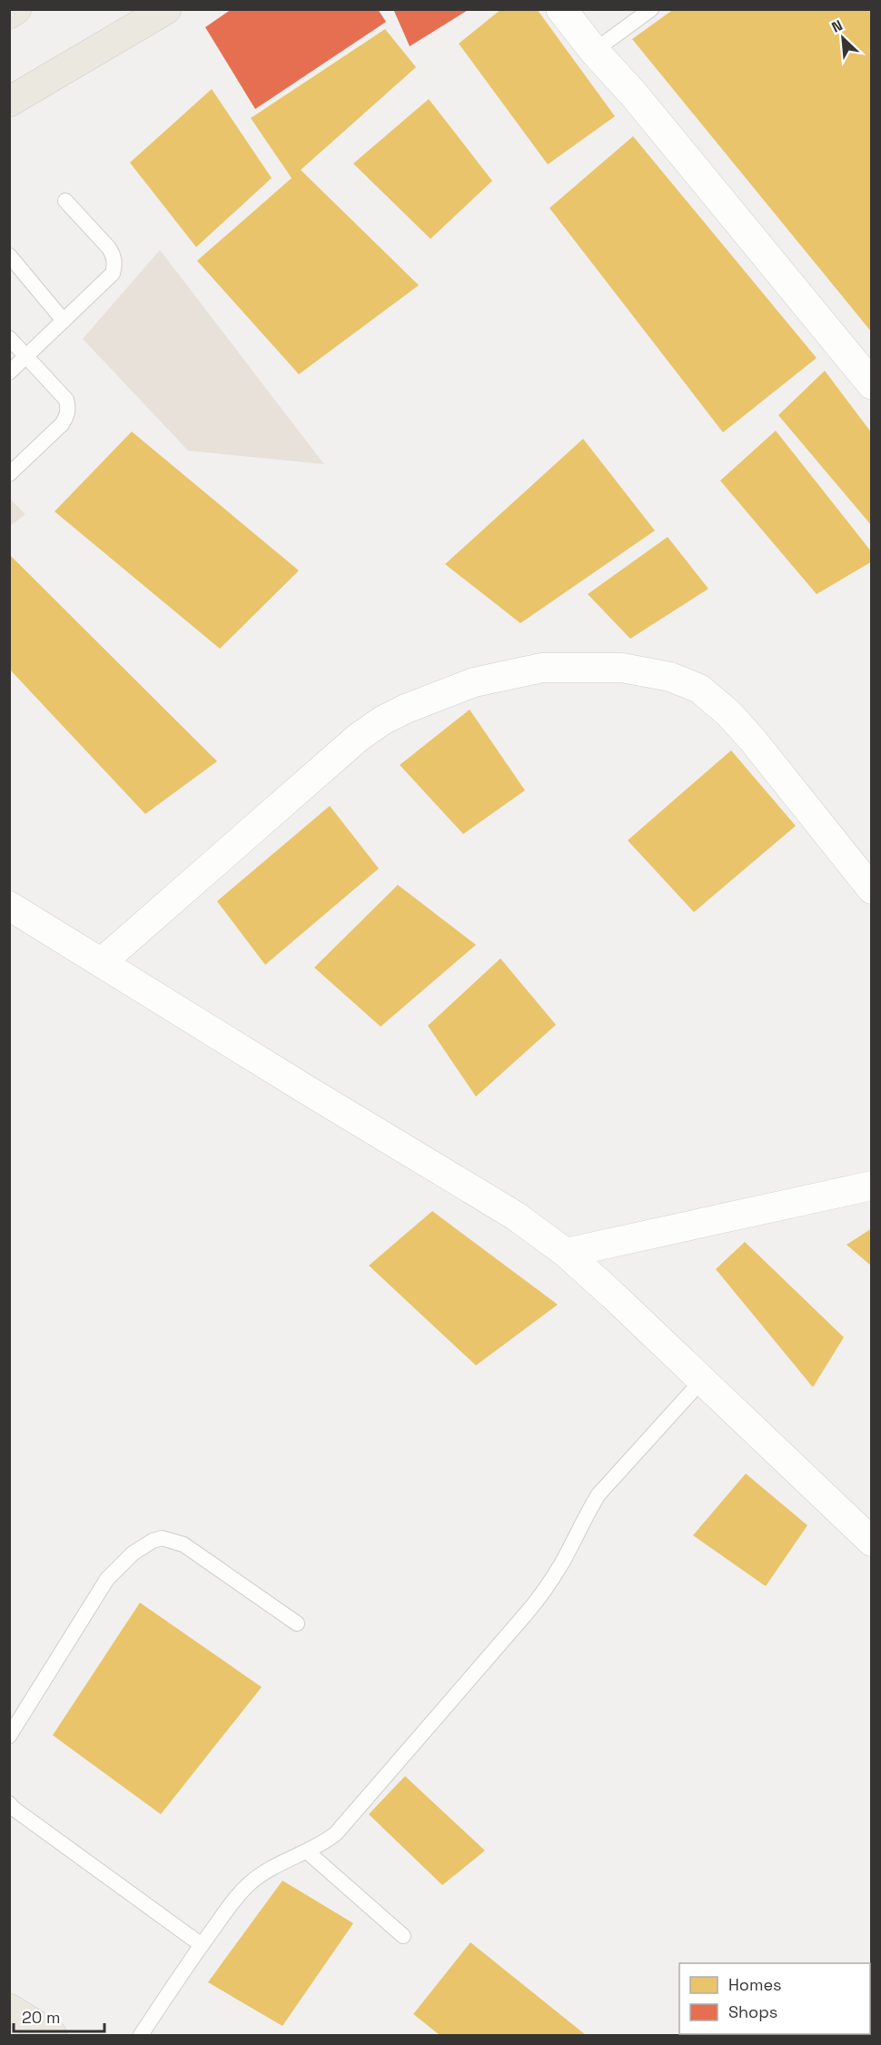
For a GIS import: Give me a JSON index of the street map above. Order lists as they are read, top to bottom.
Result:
{
  "legend": ["Homes", "Shops"],
  "scale_bar": "20 m",
  "north": "top left"
}
